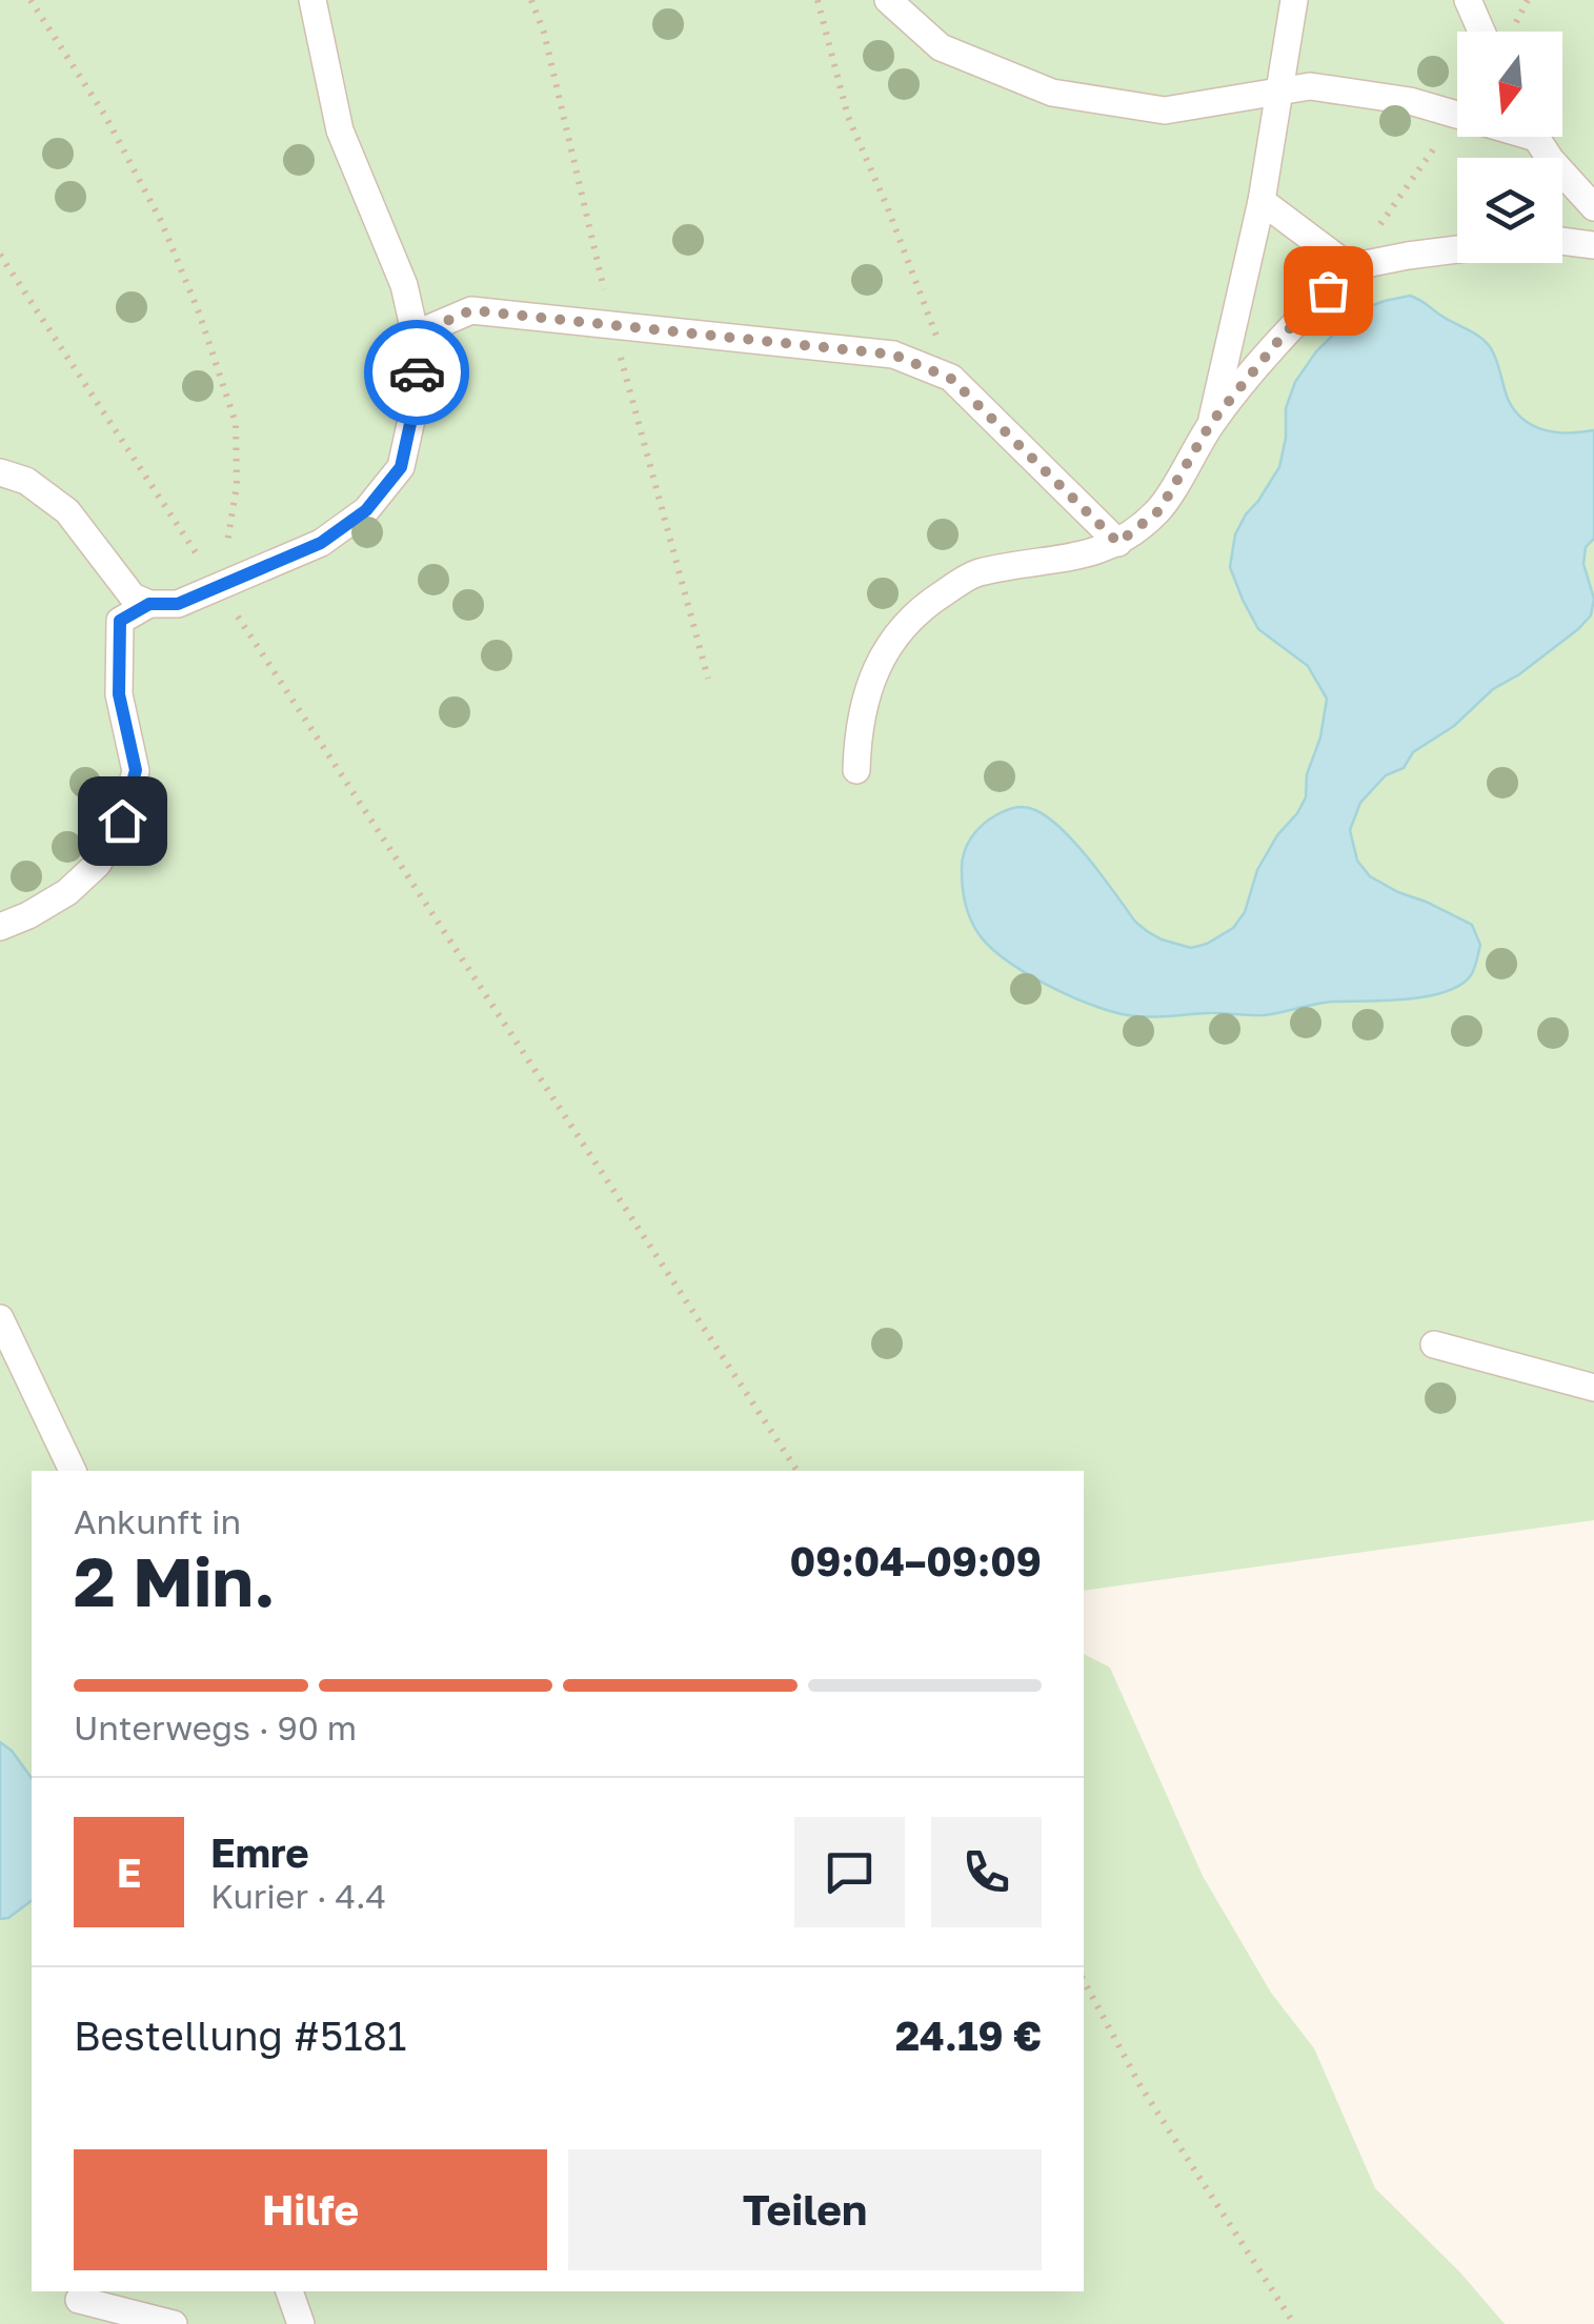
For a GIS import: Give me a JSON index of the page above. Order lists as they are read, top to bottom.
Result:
{
  "north": "bottom",
  "page": {
    "heading": ["2 Min.", "Ankunft in", "09:04–09:09"],
    "panel": [
      "Emre",
      "Kurier · 4.4",
      "Bestellung #5181",
      "24.19 €"
    ],
    "bar": "Unterwegs · 90 m",
    "round": "E",
    "buttons": ["Hilfe", "Teilen"]
  }
}
